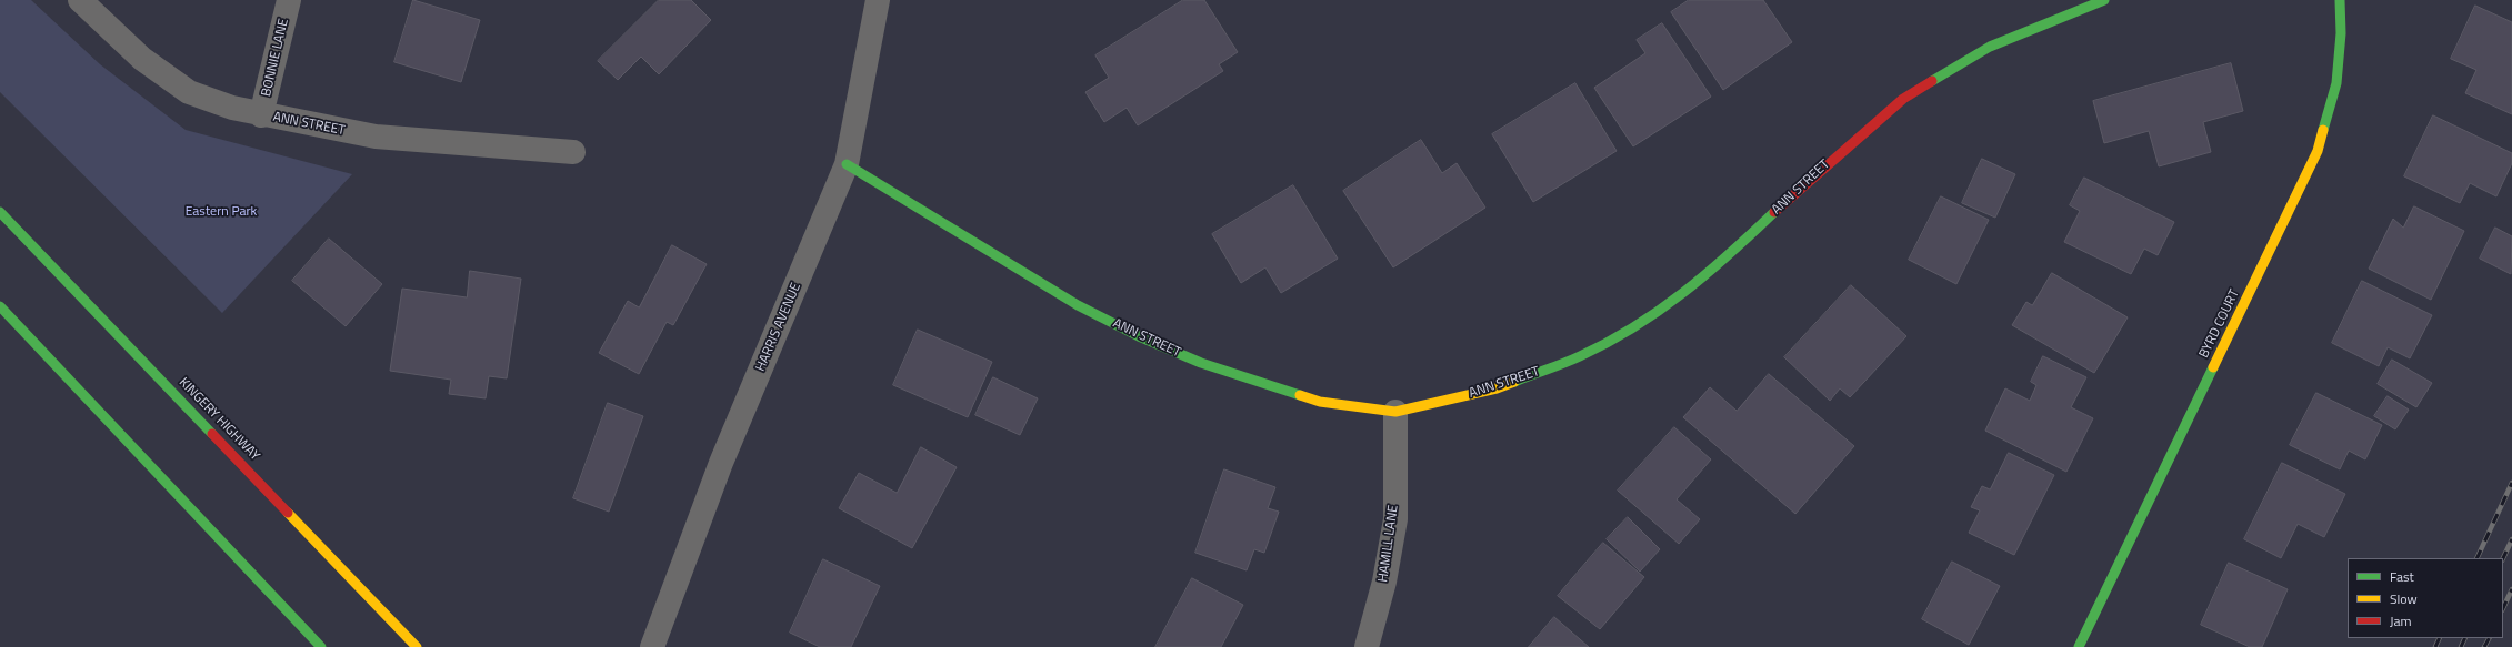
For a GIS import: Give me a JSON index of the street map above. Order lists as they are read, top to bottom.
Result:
{
  "streets": {
    "main road": ["ANN STREET", "BYRD COURT", "KINGERY HIGHWAY"],
    "street": ["BONNIE LANE", "HARRIS AVENUE", "HAMILL LANE"]
  },
  "crossings": [
    ["BONNIE LANE", "ANN STREET"],
    ["ANN STREET", "HARRIS AVENUE"],
    ["ANN STREET", "HAMILL LANE"]
  ],
  "parks": ["Eastern Park"],
  "legend": ["Fast", "Slow", "Jam"]
}
